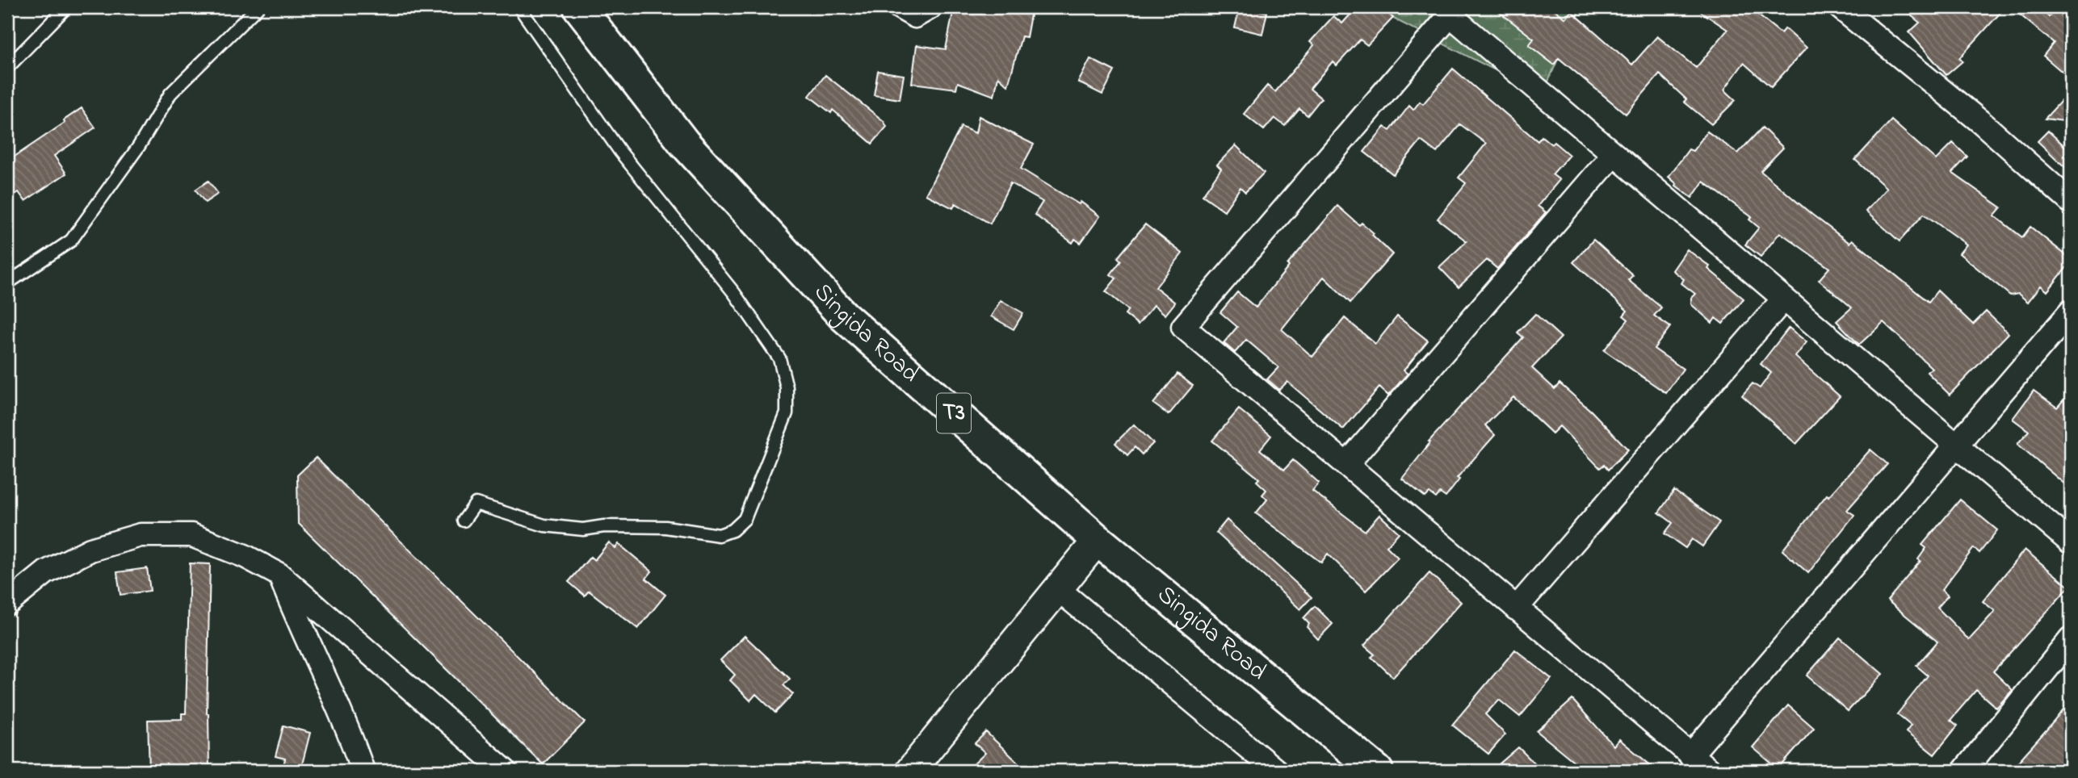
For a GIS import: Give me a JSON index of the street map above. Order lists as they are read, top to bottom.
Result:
{
  "streets": {
    "highway": ["Singida Road", "T3"]
  }
}
